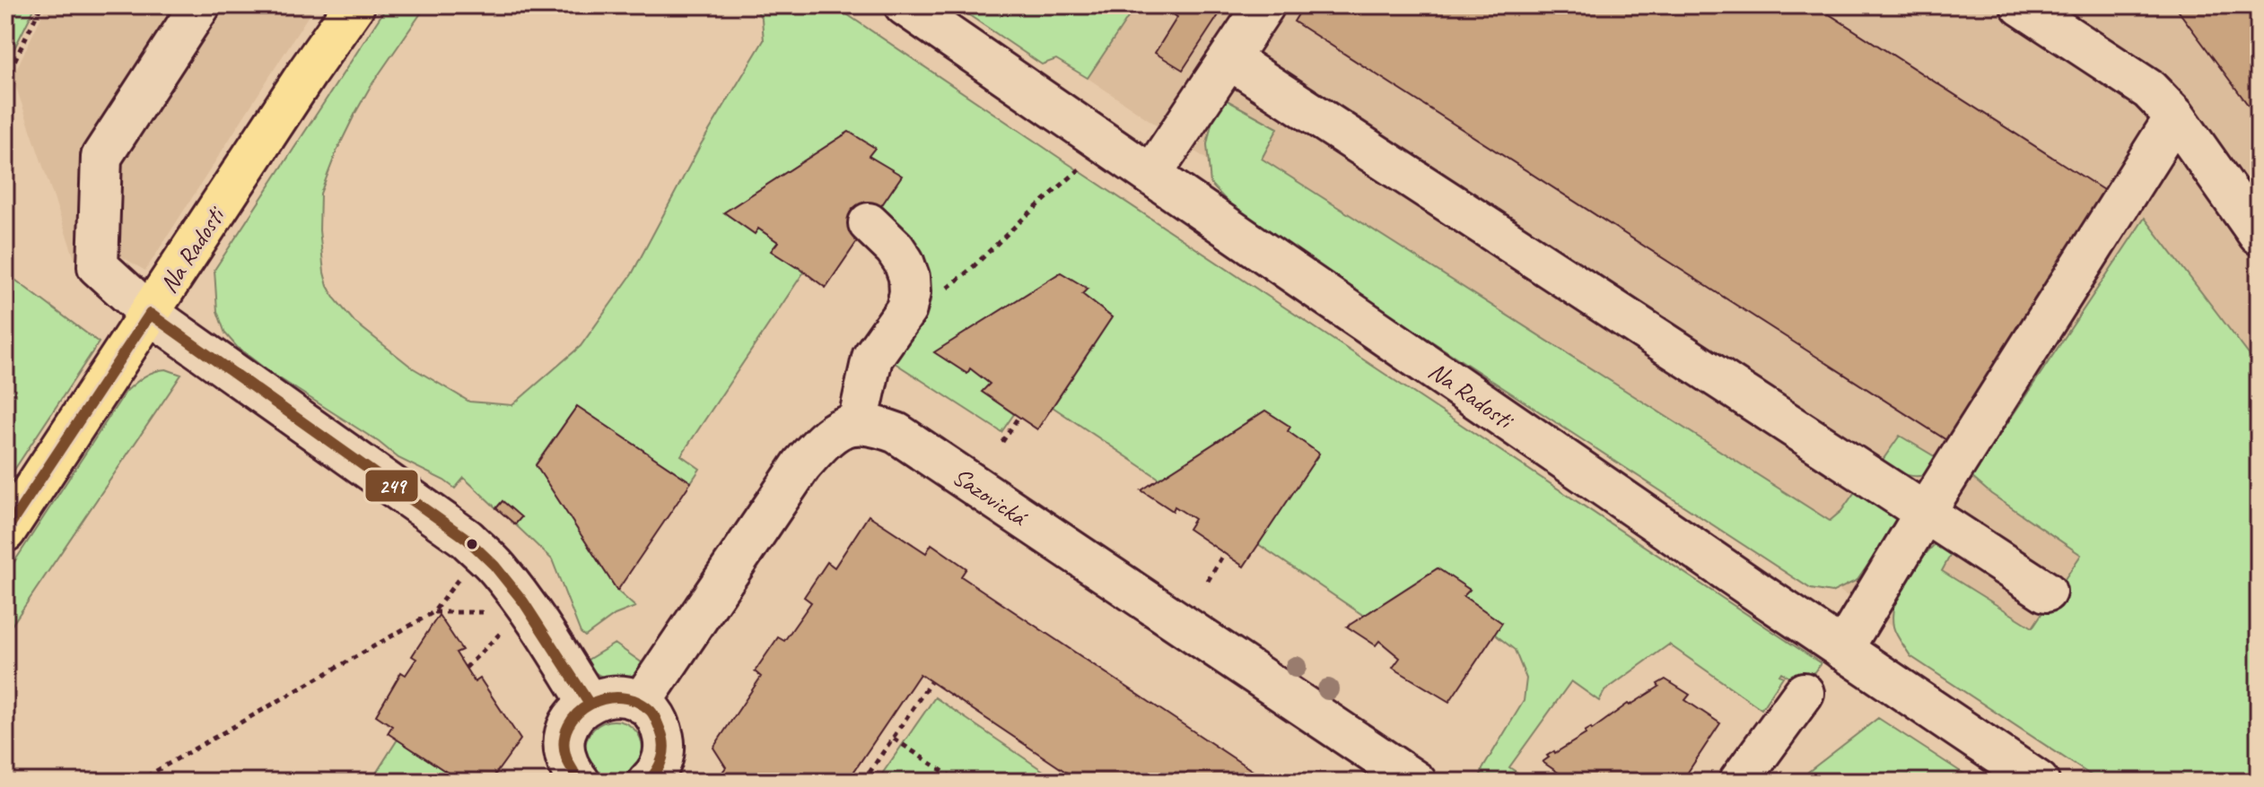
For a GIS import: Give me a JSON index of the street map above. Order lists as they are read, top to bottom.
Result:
{
  "streets": {
    "main road": ["Na Radosti"],
    "street": ["Sazovická"]
  },
  "lines": ["transit line 249"]
}
